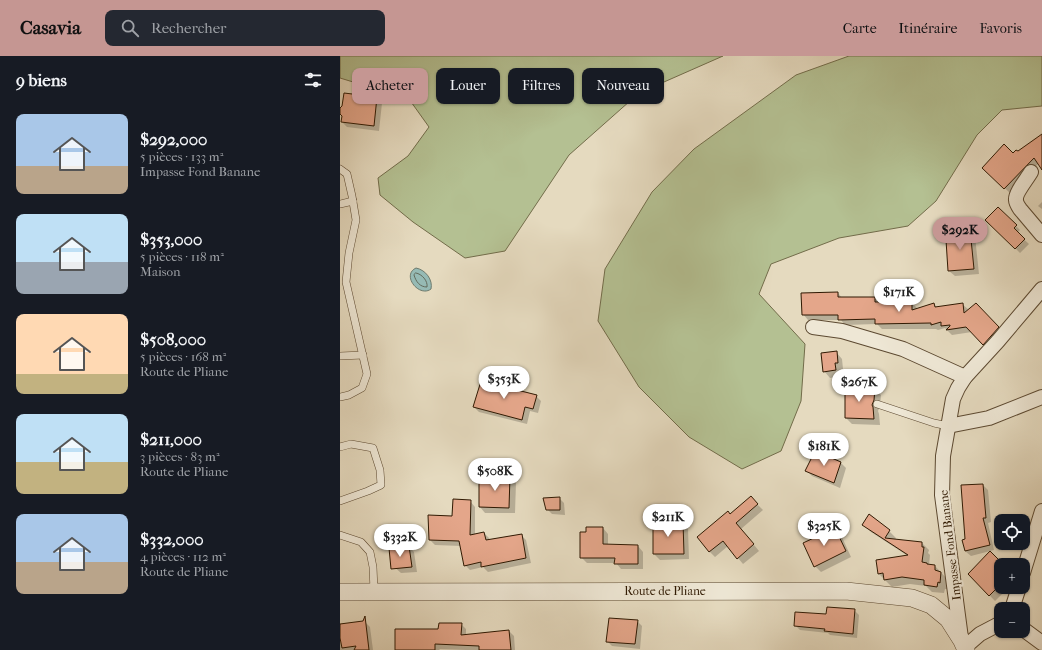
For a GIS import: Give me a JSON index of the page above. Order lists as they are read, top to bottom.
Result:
{
  "streets": {
    "street": ["Impasse Fond Banane", "Route de Pliane"]
  },
  "crossings": [
    ["Impasse Fond Banane", "Route de Pliane"]
  ],
  "page": {
    "header": "Casavia",
    "search": "Rechercher",
    "nav": ["Carte", "Itinéraire", "Favoris"],
    "heading": "9 biens",
    "chip": [
      "Acheter",
      "Louer",
      "Filtres",
      "Nouveau"
    ],
    "list": [
      {
        "name": "$292,000",
        "note": "5 pièces · 133 m² · Impasse Fond Banane"
      },
      {
        "name": "$353,000",
        "note": "5 pièces · 118 m² · Maison"
      },
      {
        "name": "$508,000",
        "note": "5 pièces · 168 m² · Route de Pliane"
      },
      {
        "name": "$211,000",
        "note": "3 pièces · 83 m² · Route de Pliane"
      },
      {
        "name": "$332,000",
        "note": "4 pièces · 112 m² · Route de Pliane"
      }
    ],
    "price": [
      "$292K",
      "$171K",
      "$353K",
      "$267K",
      "$181K",
      "$508K",
      "$211K",
      "$325K",
      "$332K"
    ],
    "map_buttons": ["+", "−"]
  }
}
